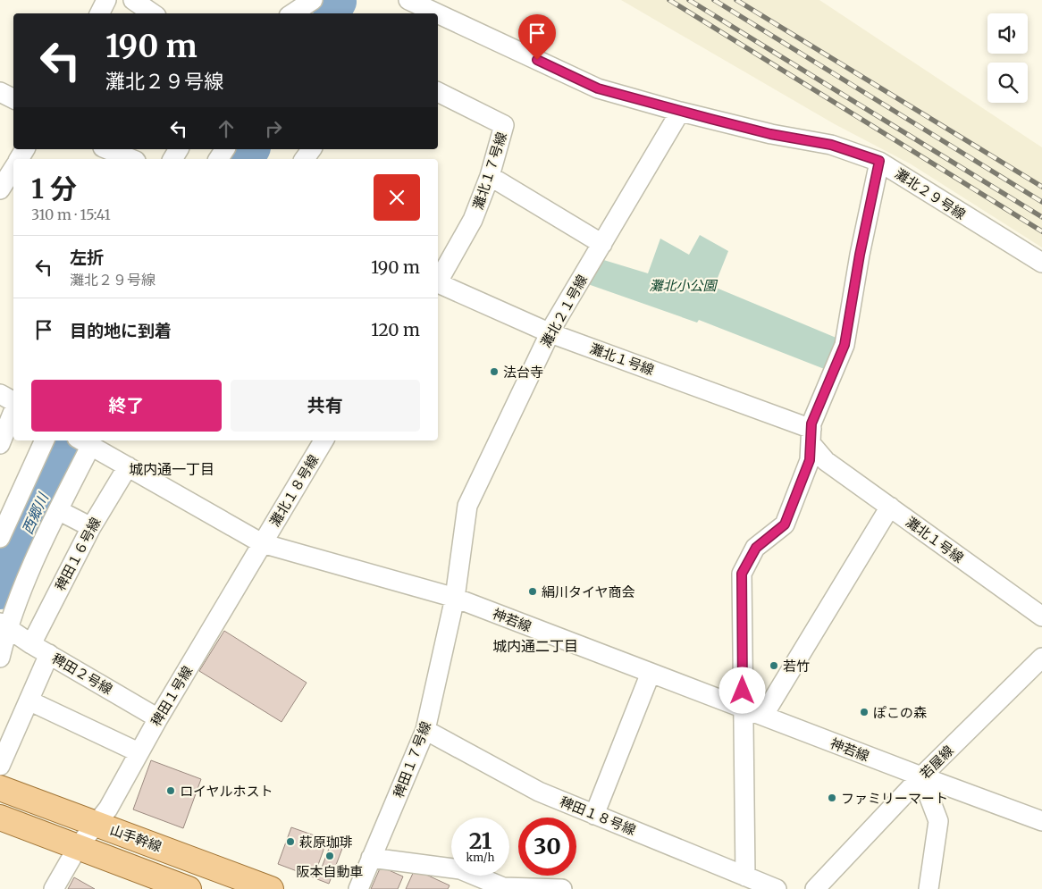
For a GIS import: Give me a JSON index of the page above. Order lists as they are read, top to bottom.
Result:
{
  "streets": {
    "main road": ["山手幹線"],
    "street": [
      "灘北１７号線",
      "灘北２９号線",
      "灘北２１号線",
      "灘北１号線",
      "灘北１８号線",
      "稗田１６号線",
      "神若線",
      "稗田２号線",
      "稗田１号線",
      "稗田１７号線",
      "若屋線",
      "稗田１８号線"
    ]
  },
  "crossings": [
    ["灘北２９号線", "灘北２１号線"],
    ["灘北２１号線", "灘北１号線"],
    ["灘北２１号線", "神若線"],
    ["灘北２１号線", "稗田１７号線"],
    ["灘北１８号線", "神若線"],
    ["灘北１８号線", "稗田１号線"],
    ["稗田１６号線", "神若線"],
    ["稗田１６号線", "稗田２号線"],
    ["神若線", "稗田１号線"],
    ["神若線", "稗田１７号線"],
    ["神若線", "若屋線"],
    ["稗田２号線", "稗田１号線"],
    ["稗田１号線", "山手幹線"],
    ["稗田１７号線", "稗田１８号線"]
  ],
  "districts": ["城内通一丁目", "城内通二丁目"],
  "water": ["西郷川"],
  "parks": ["灘北小公園"],
  "places": [
    "法台寺",
    "絹川タイヤ商会",
    "若竹",
    "ぽこの森",
    "ロイヤルホスト",
    "ファミリーマート",
    "萩原珈琲",
    "阪本自動車"
  ],
  "page": {
    "turn": ["190 m", "灘北２９号線"],
    "heading": ["1 分", "310 m · 15:41"],
    "list": [
      {
        "name": "左折",
        "note": "灘北２９号線",
        "value": "190 m"
      },
      {
        "name": "目的地に到着",
        "value": "120 m"
      }
    ],
    "buttons": ["終了", "共有"],
    "speed": "21 km/h",
    "limit": "30"
  }
}
